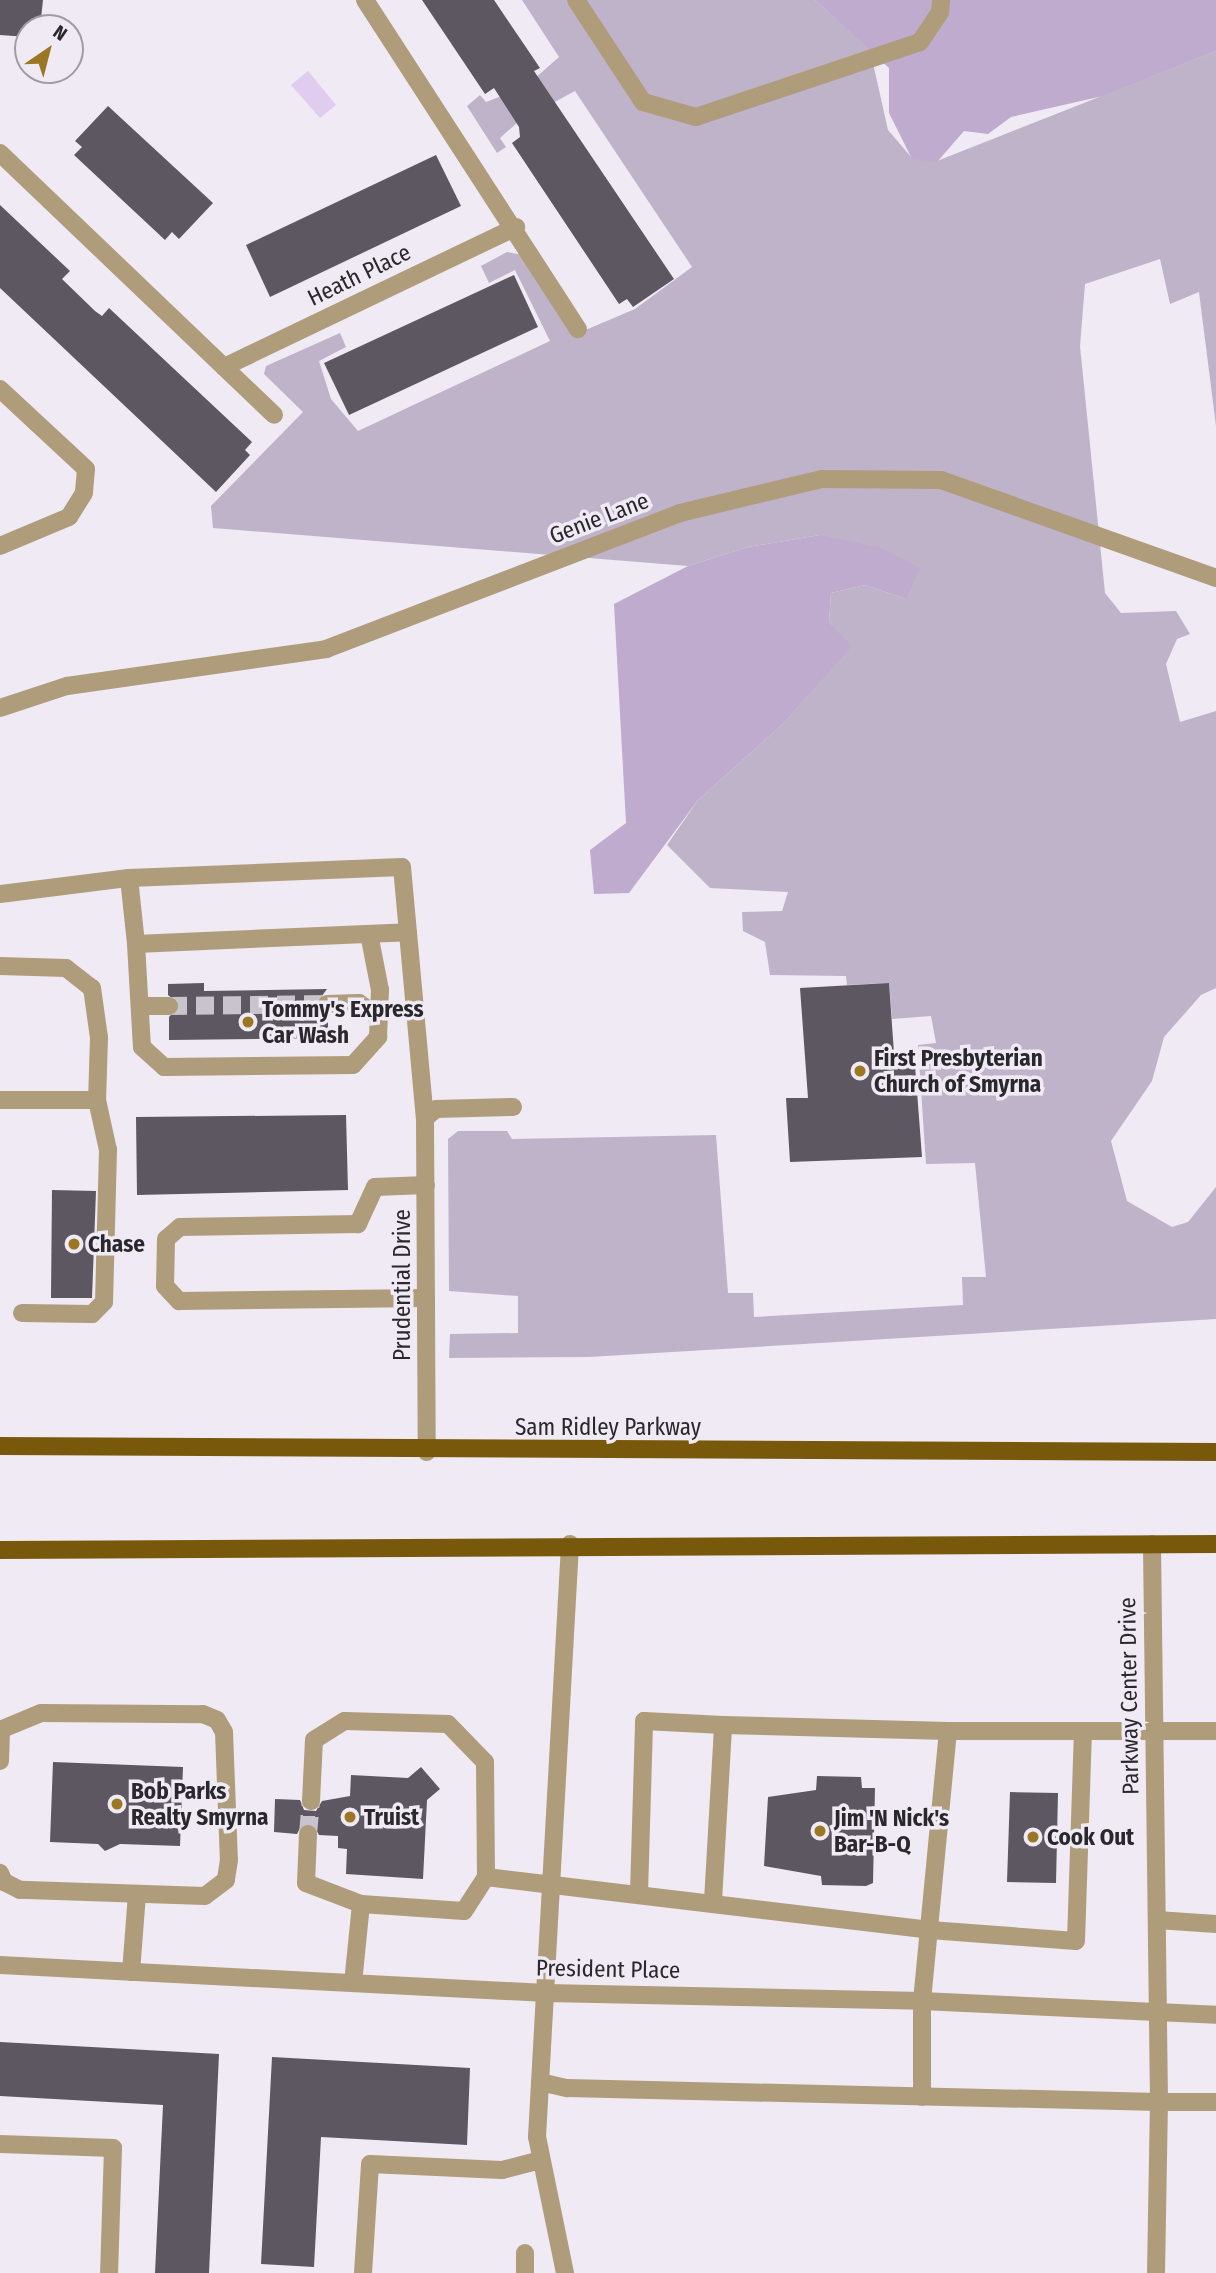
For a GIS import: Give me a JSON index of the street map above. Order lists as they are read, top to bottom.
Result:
{
  "streets": {
    "main road": ["Sam Ridley Parkway"],
    "street": [
      "Heath Place",
      "Genie Lane",
      "Prudential Drive",
      "Parkway Center Drive",
      "President Place"
    ]
  },
  "crossings": [
    ["Prudential Drive", "Sam Ridley Parkway"],
    ["Parkway Center Drive", "President Place"]
  ],
  "places": [
    "Tommy's Express Car Wash",
    "First Presbyterian Church of Smyrna",
    "Chase",
    "Bob Parks Realty Smyrna",
    "Truist",
    "Jim 'N Nick's Bar-B-Q",
    "Cook Out"
  ],
  "north": "top right"
}
